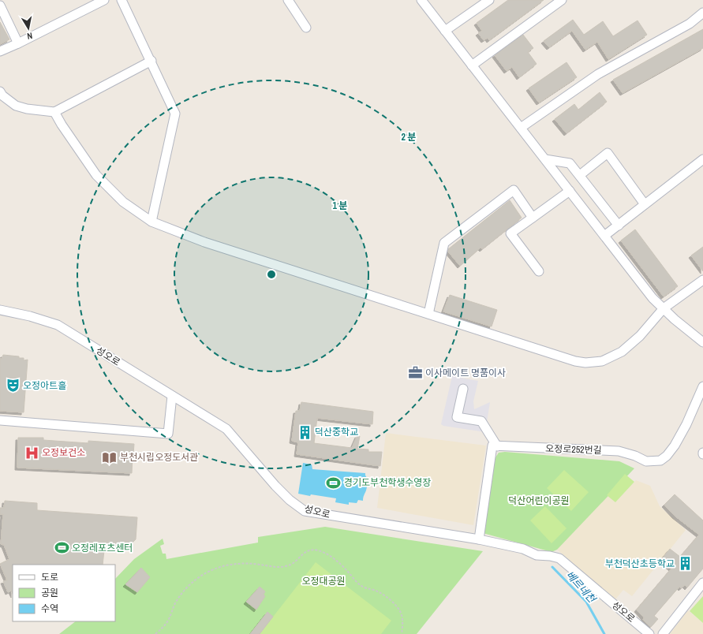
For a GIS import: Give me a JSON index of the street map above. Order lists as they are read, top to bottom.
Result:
{
  "streets": {
    "street": ["성오로", "오정로252번길"]
  },
  "water": ["베르네천"],
  "parks": ["덕산어린이공원", "오정대공원"],
  "places": {
    "office": ["이사메이트 명품이사"],
    "theatre": ["오정아트홀"],
    "building": ["덕산중학교", "부천덕산초등학교"],
    "hospital": ["오정보건소"],
    "library": ["부천시립오정도서관"],
    "sports": ["경기도부천학생수영장", "오정레포츠센터"]
  },
  "legend": ["도로", "공원", "수역"],
  "north": "bottom",
  "rings": ["2 분", "1 분"]
}
